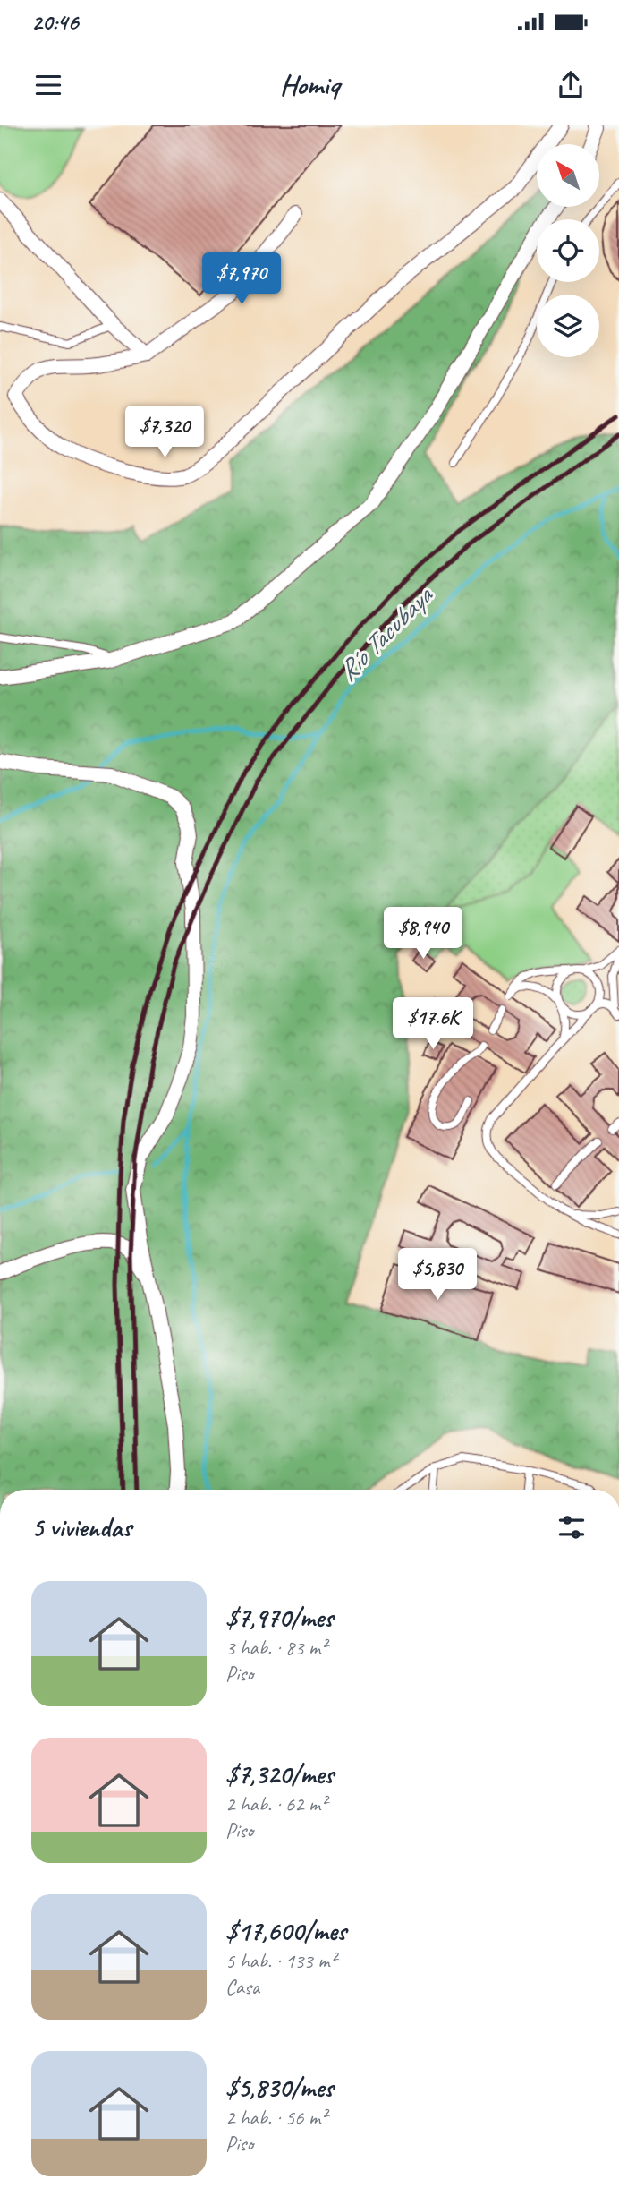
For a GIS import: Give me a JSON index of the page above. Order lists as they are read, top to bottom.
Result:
{
  "water": ["Río Tacubaya"],
  "north": "top left",
  "page": {
    "status": "20:46",
    "header": "Homiq",
    "price": [
      "$7,970",
      "$7,320",
      "$8,940",
      "$17.6K",
      "$5,830"
    ],
    "heading": "5 viviendas",
    "list": [
      {
        "name": "$7,970/mes",
        "note": "3 hab. · 83 m² · Piso"
      },
      {
        "name": "$7,320/mes",
        "note": "2 hab. · 62 m² · Piso"
      },
      {
        "name": "$17,600/mes",
        "note": "5 hab. · 133 m² · Casa"
      },
      {
        "name": "$5,830/mes",
        "note": "2 hab. · 56 m² · Piso"
      }
    ]
  }
}
